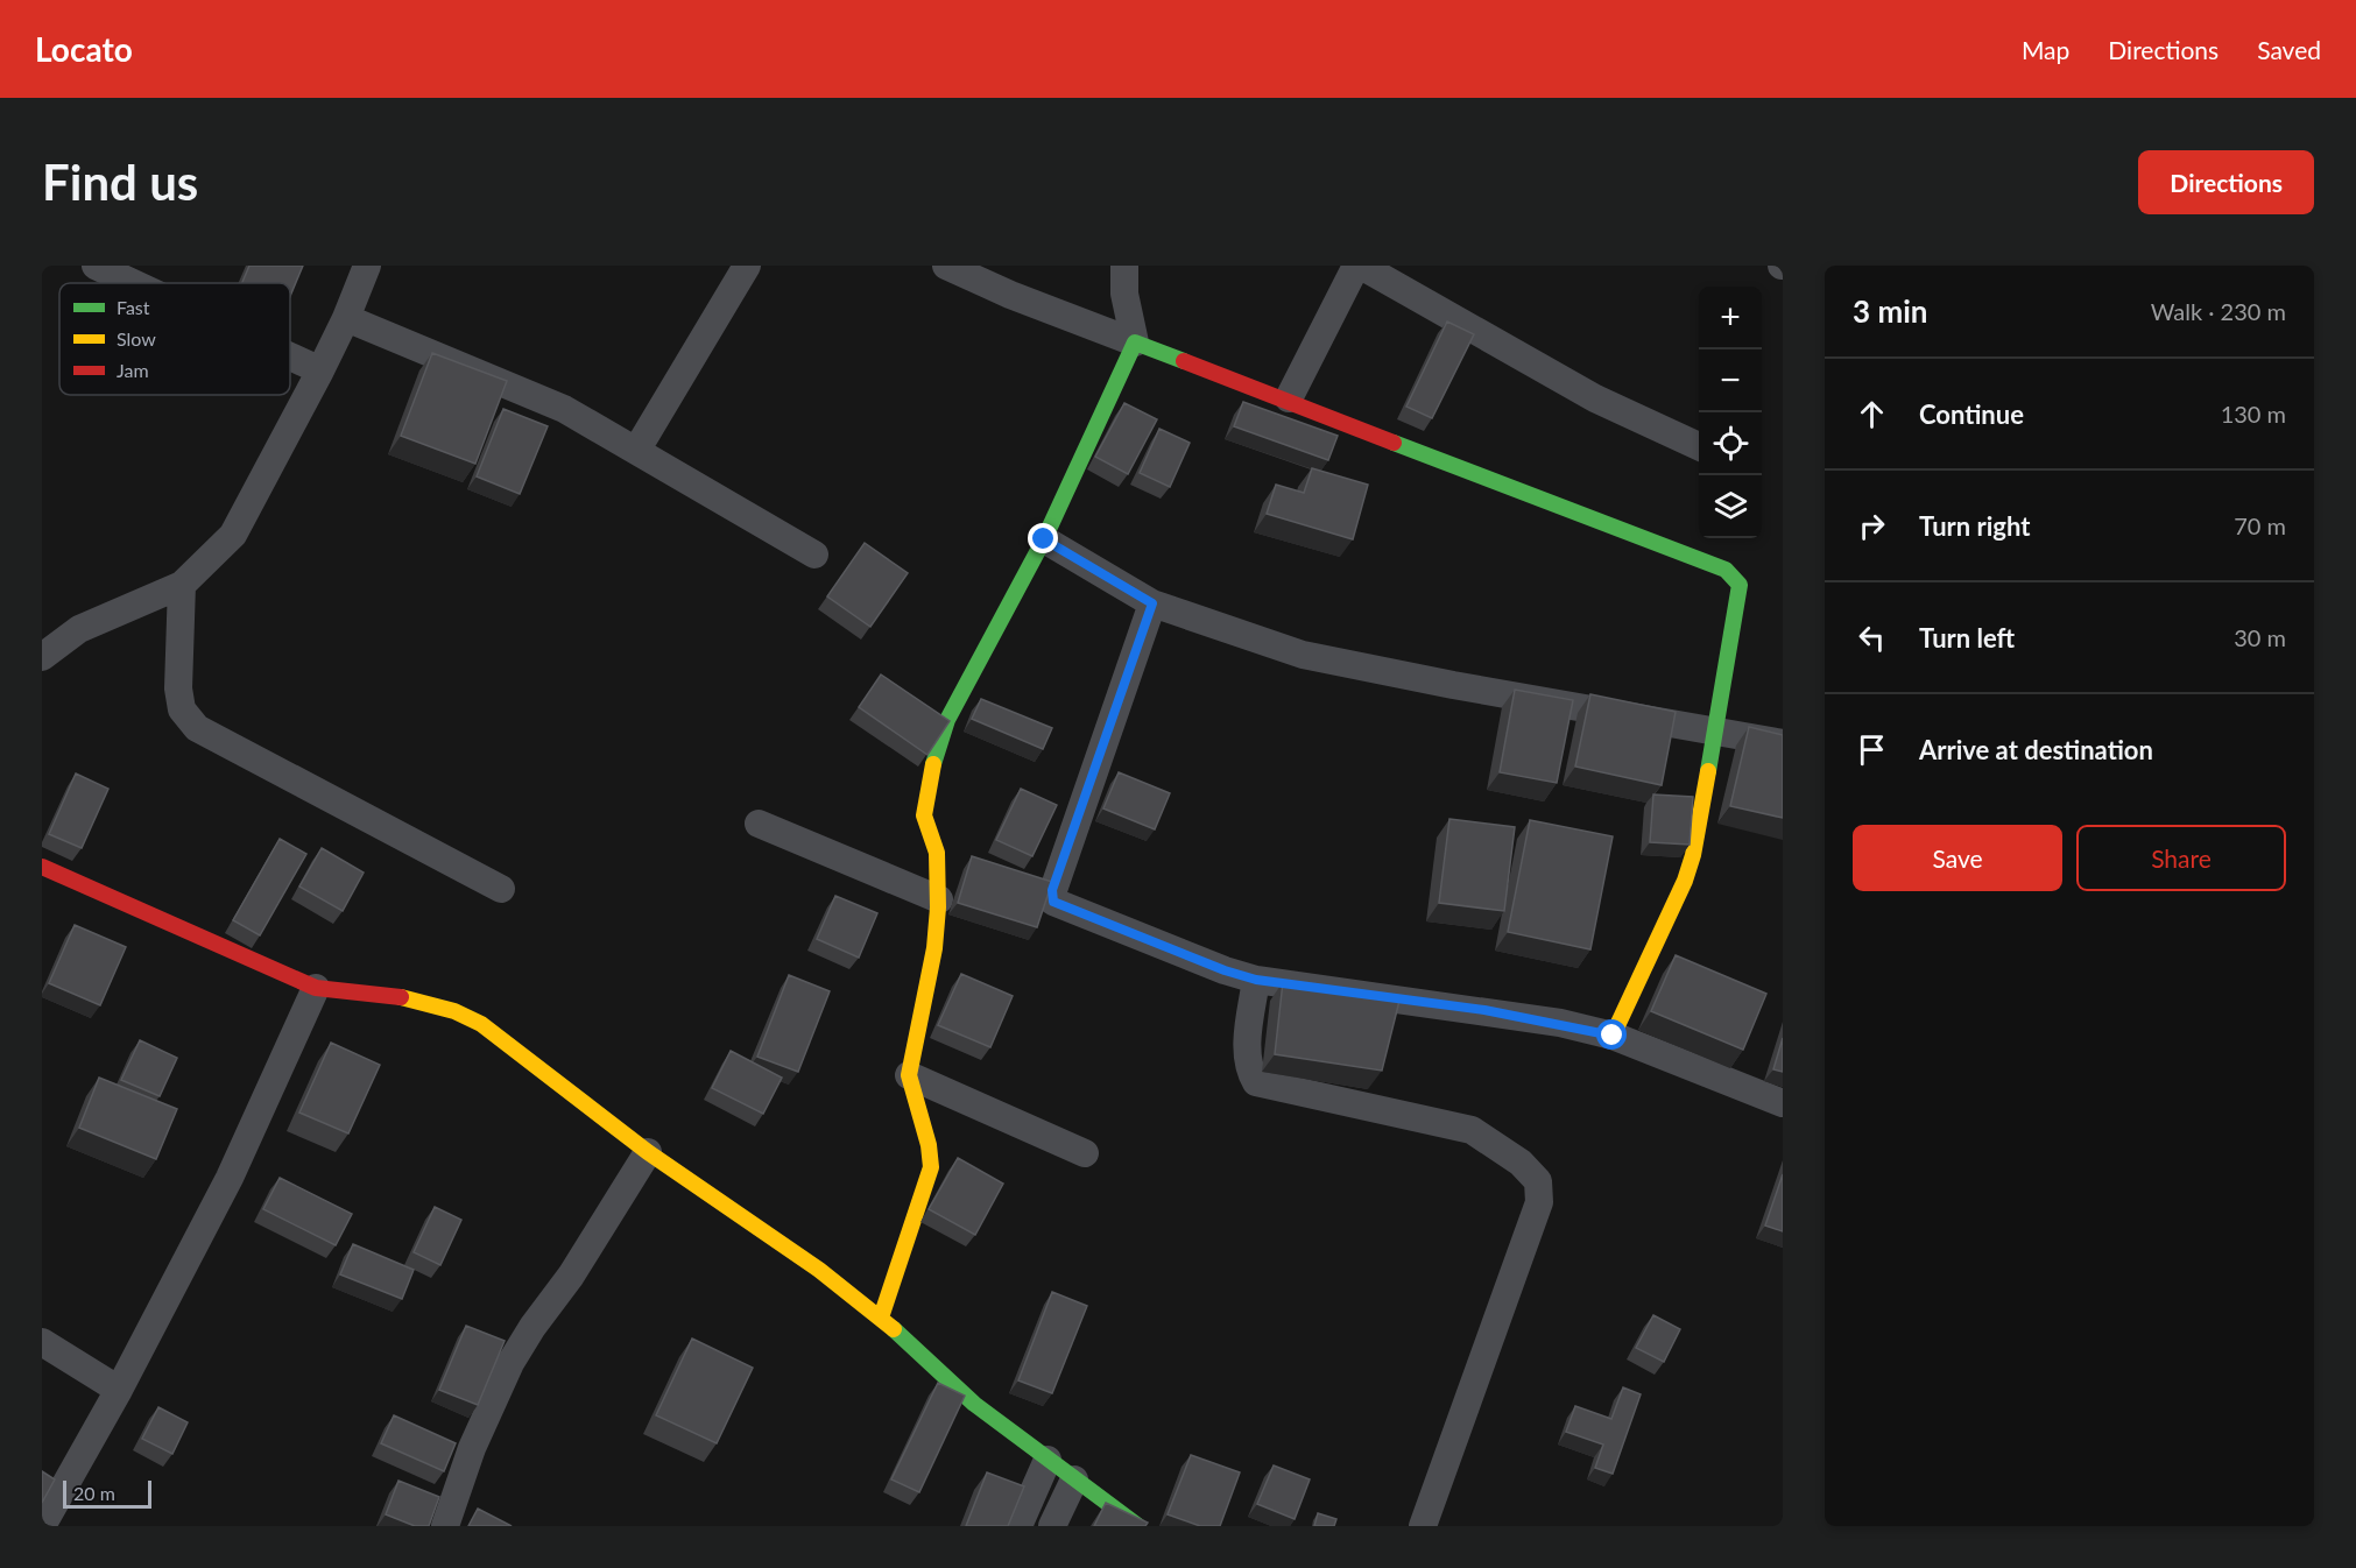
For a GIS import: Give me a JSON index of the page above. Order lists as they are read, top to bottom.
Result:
{
  "legend": ["Fast", "Slow", "Jam"],
  "scale_bar": "20 m",
  "page": {
    "header": "Locato",
    "nav": ["Map", "Directions", "Saved"],
    "buttons": [
      "Directions",
      ["Save", "Share"]
    ],
    "title": "Find us",
    "heading": ["3 min", "Walk · 230 m"],
    "map_buttons": ["+", "−"],
    "list": [
      ["Continue", "130 m"],
      ["Turn right", "70 m"],
      ["Turn left", "30 m"],
      "Arrive at destination"
    ],
    "scale": "20 m"
  }
}
